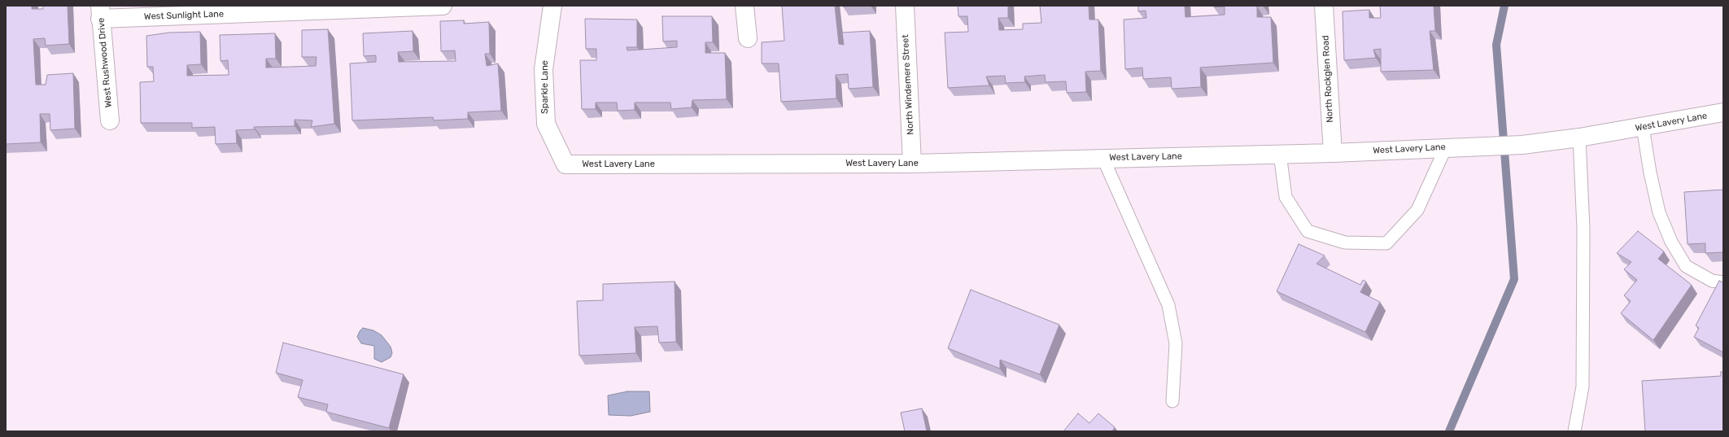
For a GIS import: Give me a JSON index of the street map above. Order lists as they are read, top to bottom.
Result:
{
  "streets": {
    "street": [
      "West Sunlight Lane",
      "West Rushwood Drive",
      "North Rockglen Road",
      "North Windemere Street",
      "Sparkle Lane",
      "West Lavery Lane"
    ]
  },
  "crossings": [
    ["West Sunlight Lane", "West Rushwood Drive"],
    ["North Rockglen Road", "West Lavery Lane"],
    ["North Windemere Street", "West Lavery Lane"],
    ["Sparkle Lane", "West Lavery Lane"]
  ]
}
